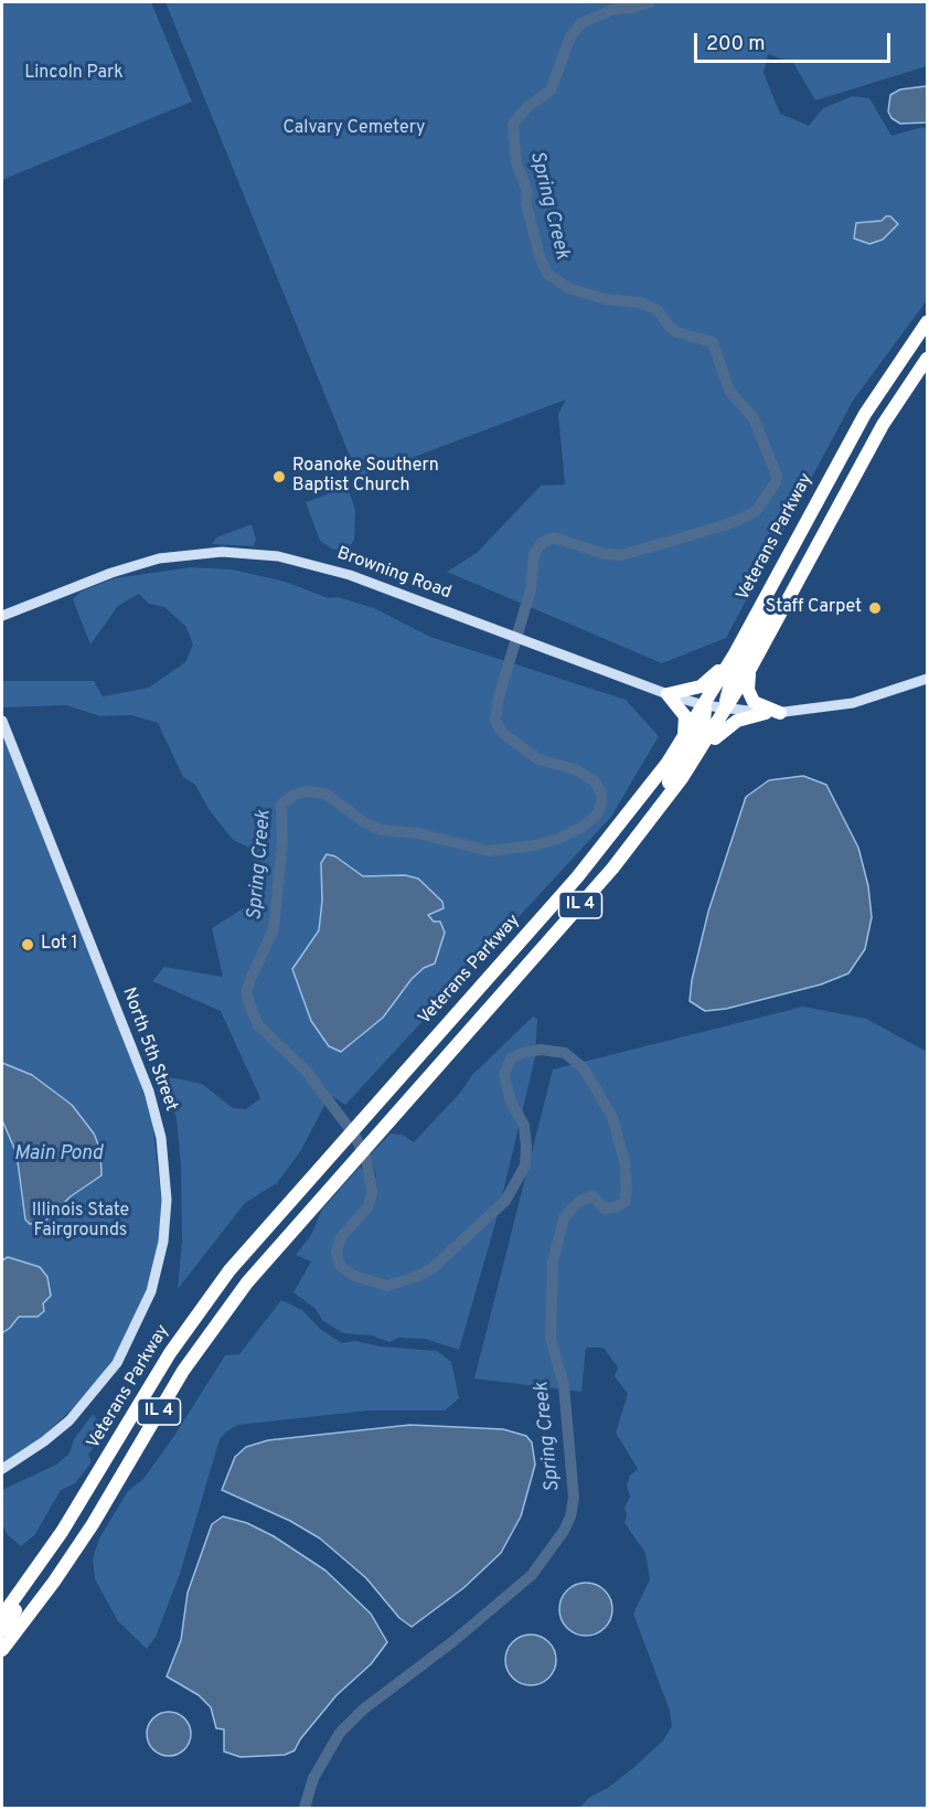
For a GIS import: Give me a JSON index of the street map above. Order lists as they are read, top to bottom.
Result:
{
  "streets": {
    "highway": ["Veterans Parkway", "IL 4"],
    "street": ["Browning Road", "North 5th Street"]
  },
  "crossings": [
    ["Veterans Parkway", "Browning Road"]
  ],
  "water": ["Spring Creek", "Main Pond"],
  "parks": ["Lincoln Park", "Calvary Cemetery", "Illinois State Fairgrounds"],
  "places": ["Roanoke Southern Baptist Church", "Staff Carpet", "Lot 1"],
  "scale_bar": "200 m"
}
